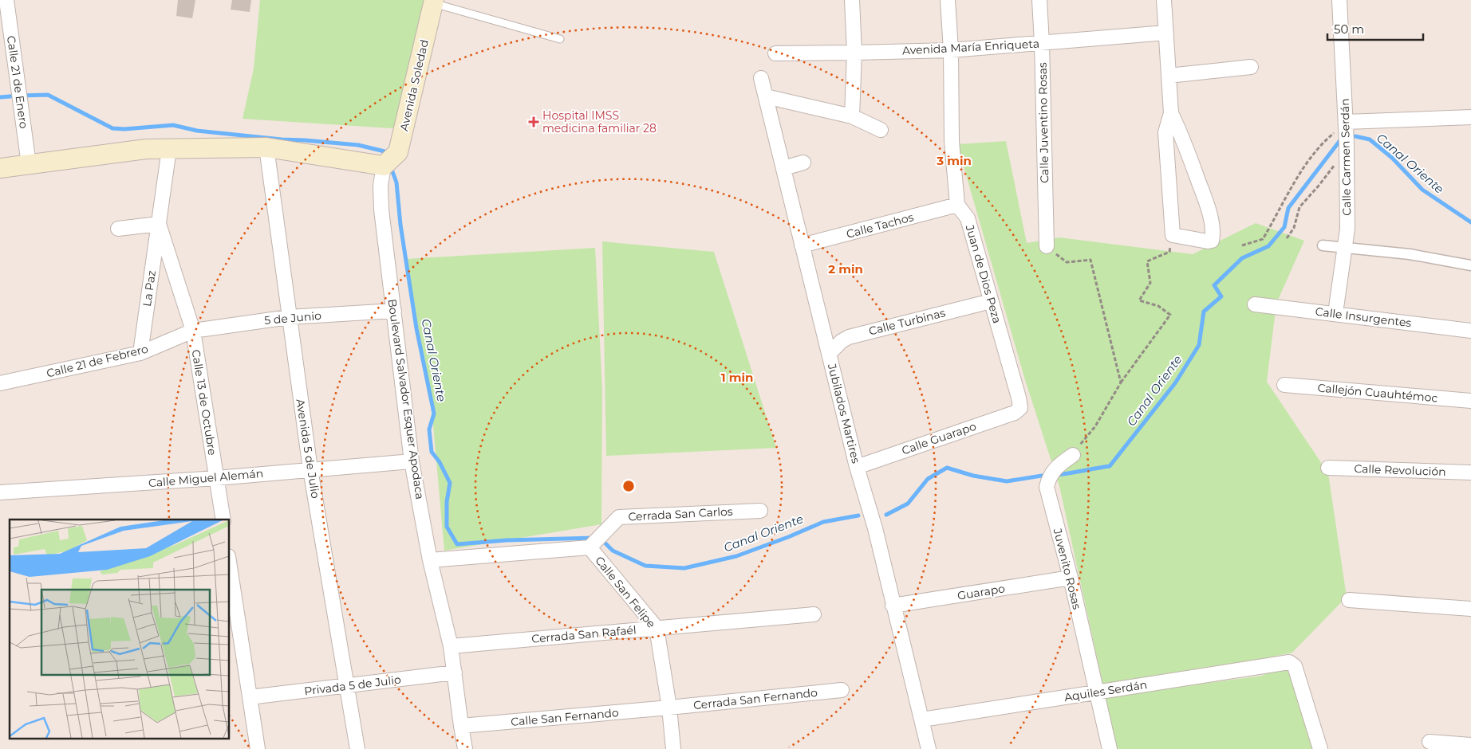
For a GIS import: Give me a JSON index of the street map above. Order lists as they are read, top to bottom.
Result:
{
  "streets": {
    "main road": ["Avenida Soledad"],
    "street": [
      "Avenida María Enriqueta",
      "Calle 21 de Enero",
      "Calle Juventino Rosas",
      "Calle Carmen Serdán",
      "Calle Tachos",
      "Juan de Dios Peza",
      "La Paz",
      "Calle Insurgentes",
      "5 de Junio",
      "Calle Turbinas",
      "Calle 21 de Febrero",
      "Callejón Cuauhtémoc",
      "Boulevard Salvador Esquer Apodaca",
      "Calle 13 de Octubre",
      "Jubilados Martires",
      "Calle Guarapo",
      "Avenida 5 de Julio",
      "Calle Revolución",
      "Calle Miguel Alemán",
      "Cerrada San Carlos",
      "Juvenito Rosas",
      "Calle San Felipe",
      "Guarapo",
      "Cerrada San Rafaél",
      "Privada 5 de Julio",
      "Aquiles Serdán",
      "Cerrada San Fernando",
      "Calle San Fernando"
    ]
  },
  "crossings": [
    ["Avenida María Enriqueta", "Calle Juventino Rosas"],
    ["Avenida Soledad", "Boulevard Salvador Esquer Apodaca"],
    ["Calle Carmen Serdán", "Calle Insurgentes"],
    ["Calle Tachos", "Juan de Dios Peza"],
    ["Calle Tachos", "Jubilados Martires"],
    ["Juan de Dios Peza", "Calle Turbinas"],
    ["Juan de Dios Peza", "Calle Guarapo"],
    ["La Paz", "Calle 21 de Febrero"],
    ["La Paz", "Calle 13 de Octubre"],
    ["5 de Junio", "Calle 21 de Febrero"],
    ["5 de Junio", "Boulevard Salvador Esquer Apodaca"],
    ["5 de Junio", "Calle 13 de Octubre"],
    ["5 de Junio", "Avenida 5 de Julio"],
    ["Calle Turbinas", "Jubilados Martires"],
    ["Calle 21 de Febrero", "Calle 13 de Octubre"],
    ["Boulevard Salvador Esquer Apodaca", "Calle Miguel Alemán"],
    ["Boulevard Salvador Esquer Apodaca", "Calle San Felipe"],
    ["Boulevard Salvador Esquer Apodaca", "Cerrada San Rafaél"],
    ["Boulevard Salvador Esquer Apodaca", "Privada 5 de Julio"],
    ["Boulevard Salvador Esquer Apodaca", "Calle San Fernando"],
    ["Calle 13 de Octubre", "Calle Miguel Alemán"],
    ["Jubilados Martires", "Calle Guarapo"],
    ["Jubilados Martires", "Guarapo"],
    ["Jubilados Martires", "Aquiles Serdán"],
    ["Avenida 5 de Julio", "Calle Miguel Alemán"],
    ["Avenida 5 de Julio", "Privada 5 de Julio"],
    ["Cerrada San Carlos", "Calle San Felipe"],
    ["Juvenito Rosas", "Guarapo"],
    ["Juvenito Rosas", "Aquiles Serdán"],
    ["Calle San Felipe", "Cerrada San Rafaél"],
    ["Calle San Felipe", "Cerrada San Fernando"],
    ["Calle San Felipe", "Calle San Fernando"],
    ["Cerrada San Fernando", "Calle San Fernando"]
  ],
  "water": ["Canal Oriente"],
  "places": {
    "health": ["Hospital IMSS medicina familiar 28"]
  },
  "scale_bar": "50 m",
  "rings": ["3 min", "2 min", "1 min"]
}
